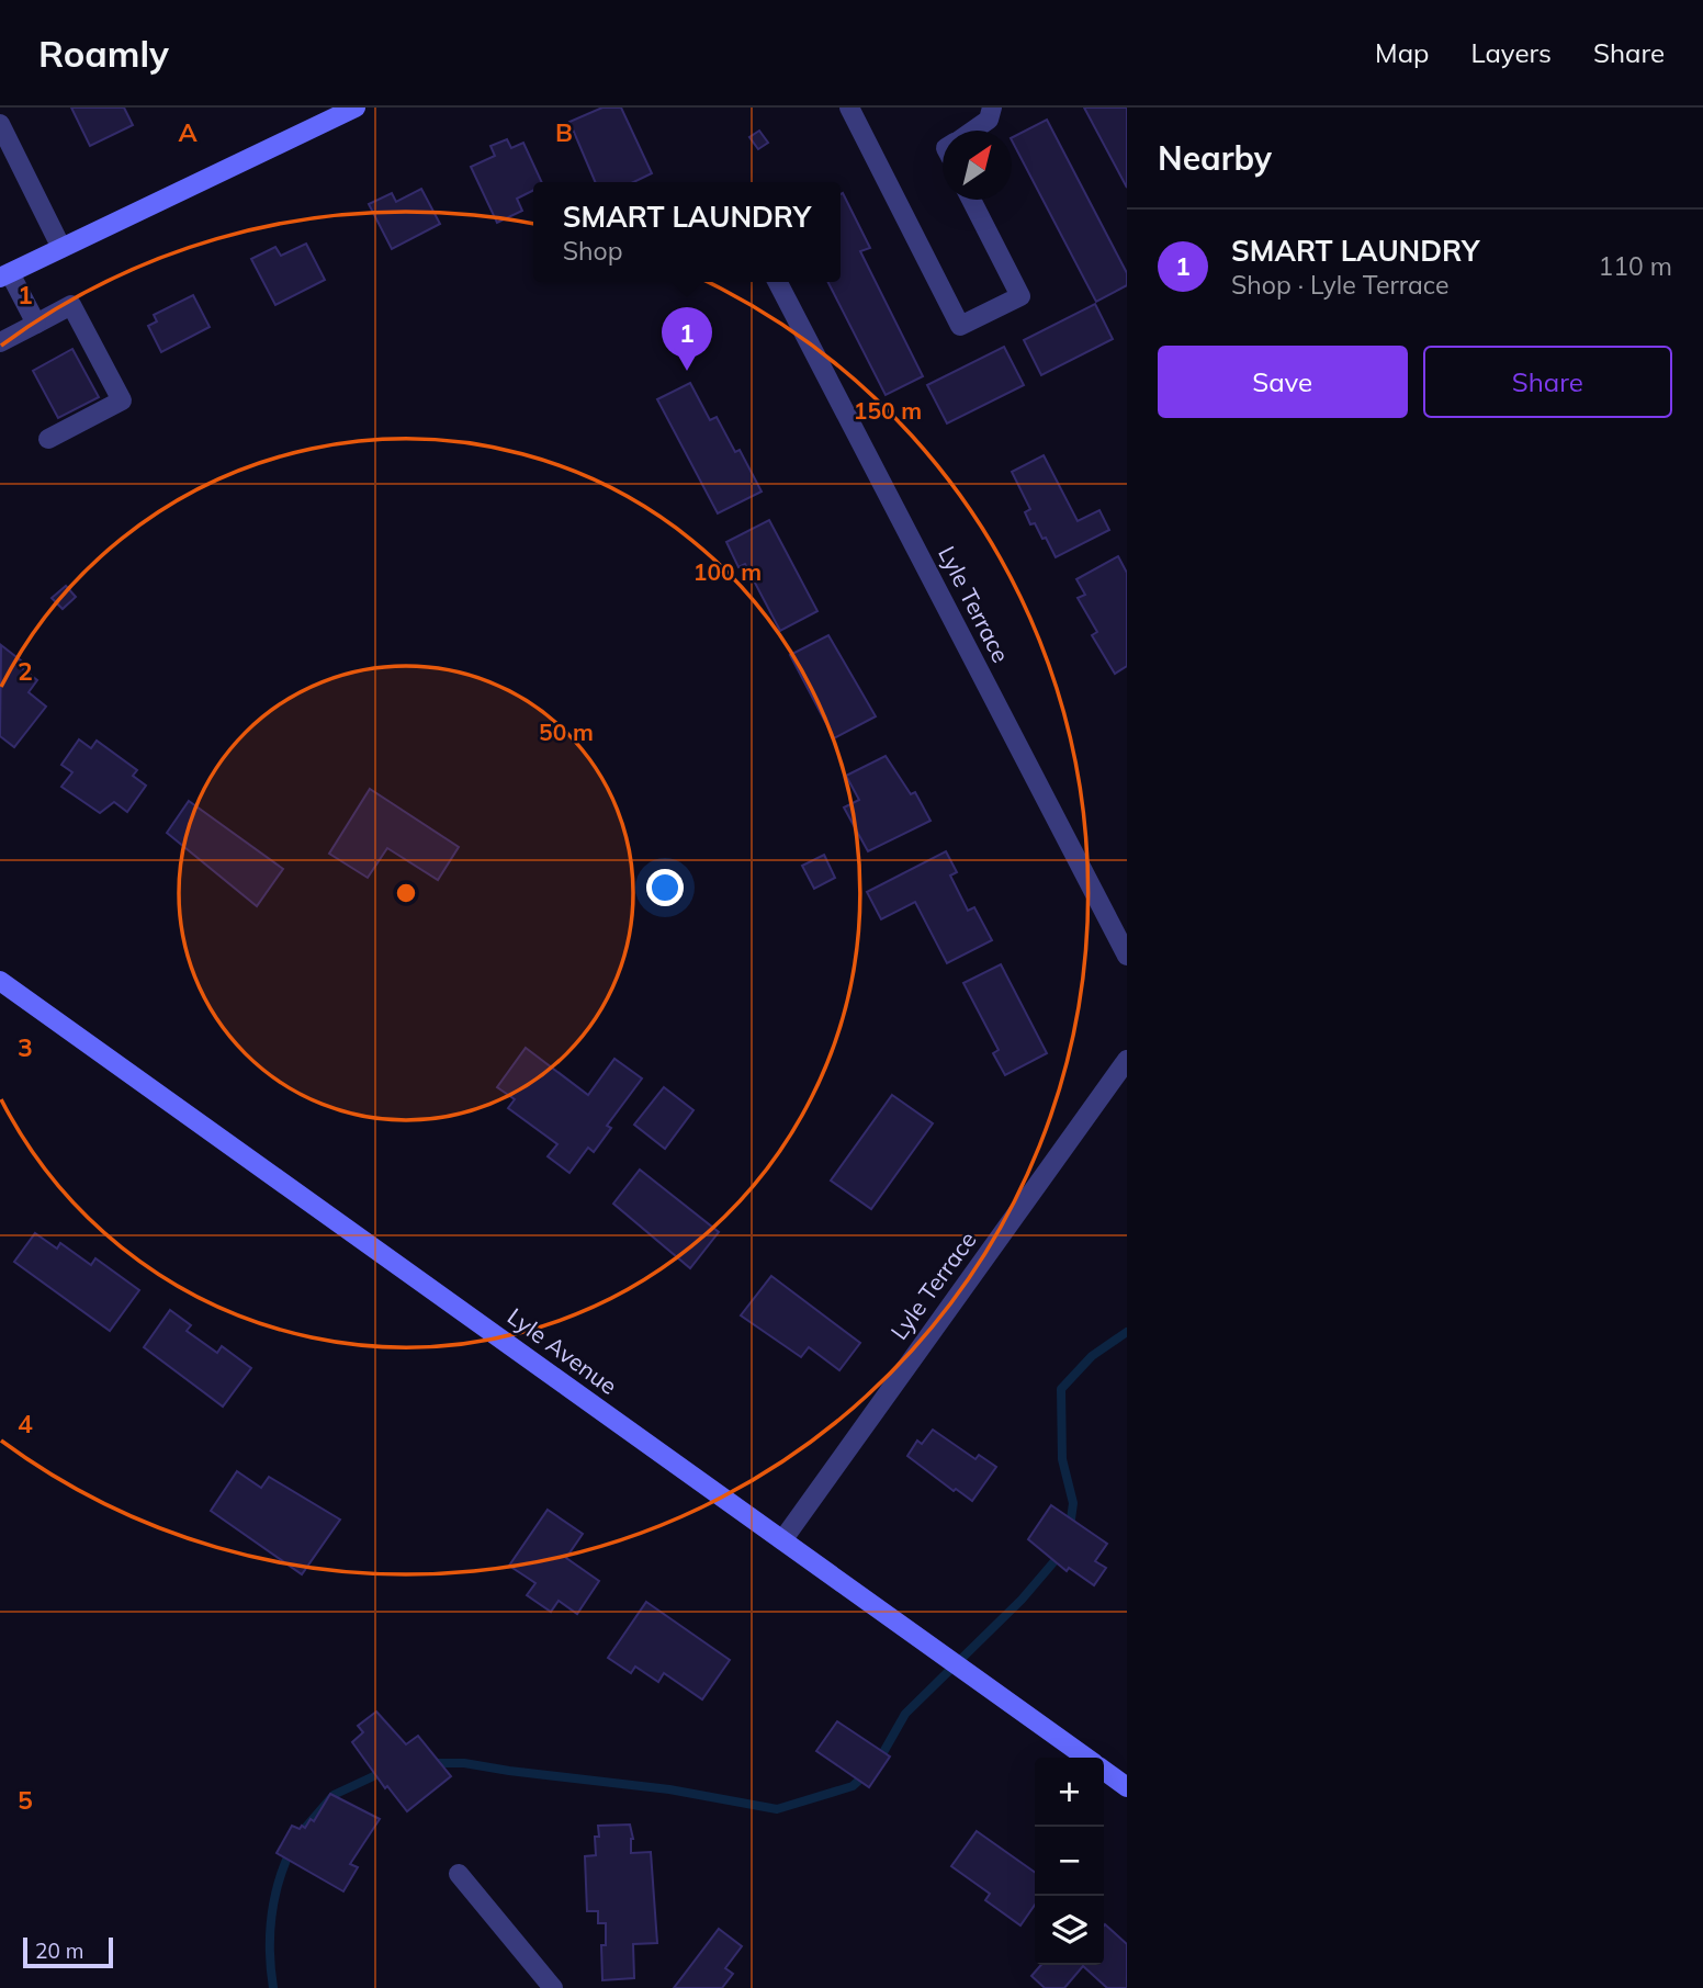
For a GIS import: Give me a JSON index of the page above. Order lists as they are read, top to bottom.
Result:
{
  "streets": {
    "street": ["Lyle Terrace", "Lyle Avenue"]
  },
  "crossings": [
    ["Lyle Terrace", "Lyle Avenue"]
  ],
  "scale_bar": "20 m",
  "north": "top right",
  "page": {
    "header": "Roamly",
    "nav": ["Map", "Layers", "Share"],
    "heading": "Nearby",
    "popup": ["SMART LAUNDRY", "Shop"],
    "list": [
      {
        "mark": "1",
        "name": "SMART LAUNDRY",
        "note": "Shop · Lyle Terrace",
        "value": "110 m"
      }
    ],
    "pins": "1",
    "buttons": ["Save", "Share"],
    "map_buttons": ["+", "−"],
    "scale": "20 m"
  },
  "grid": {
    "columns": ["A", "B"],
    "rows": [
      "1",
      "2",
      "3",
      "4",
      "5"
    ]
  },
  "rings": ["150 m", "100 m", "50 m"]
}
